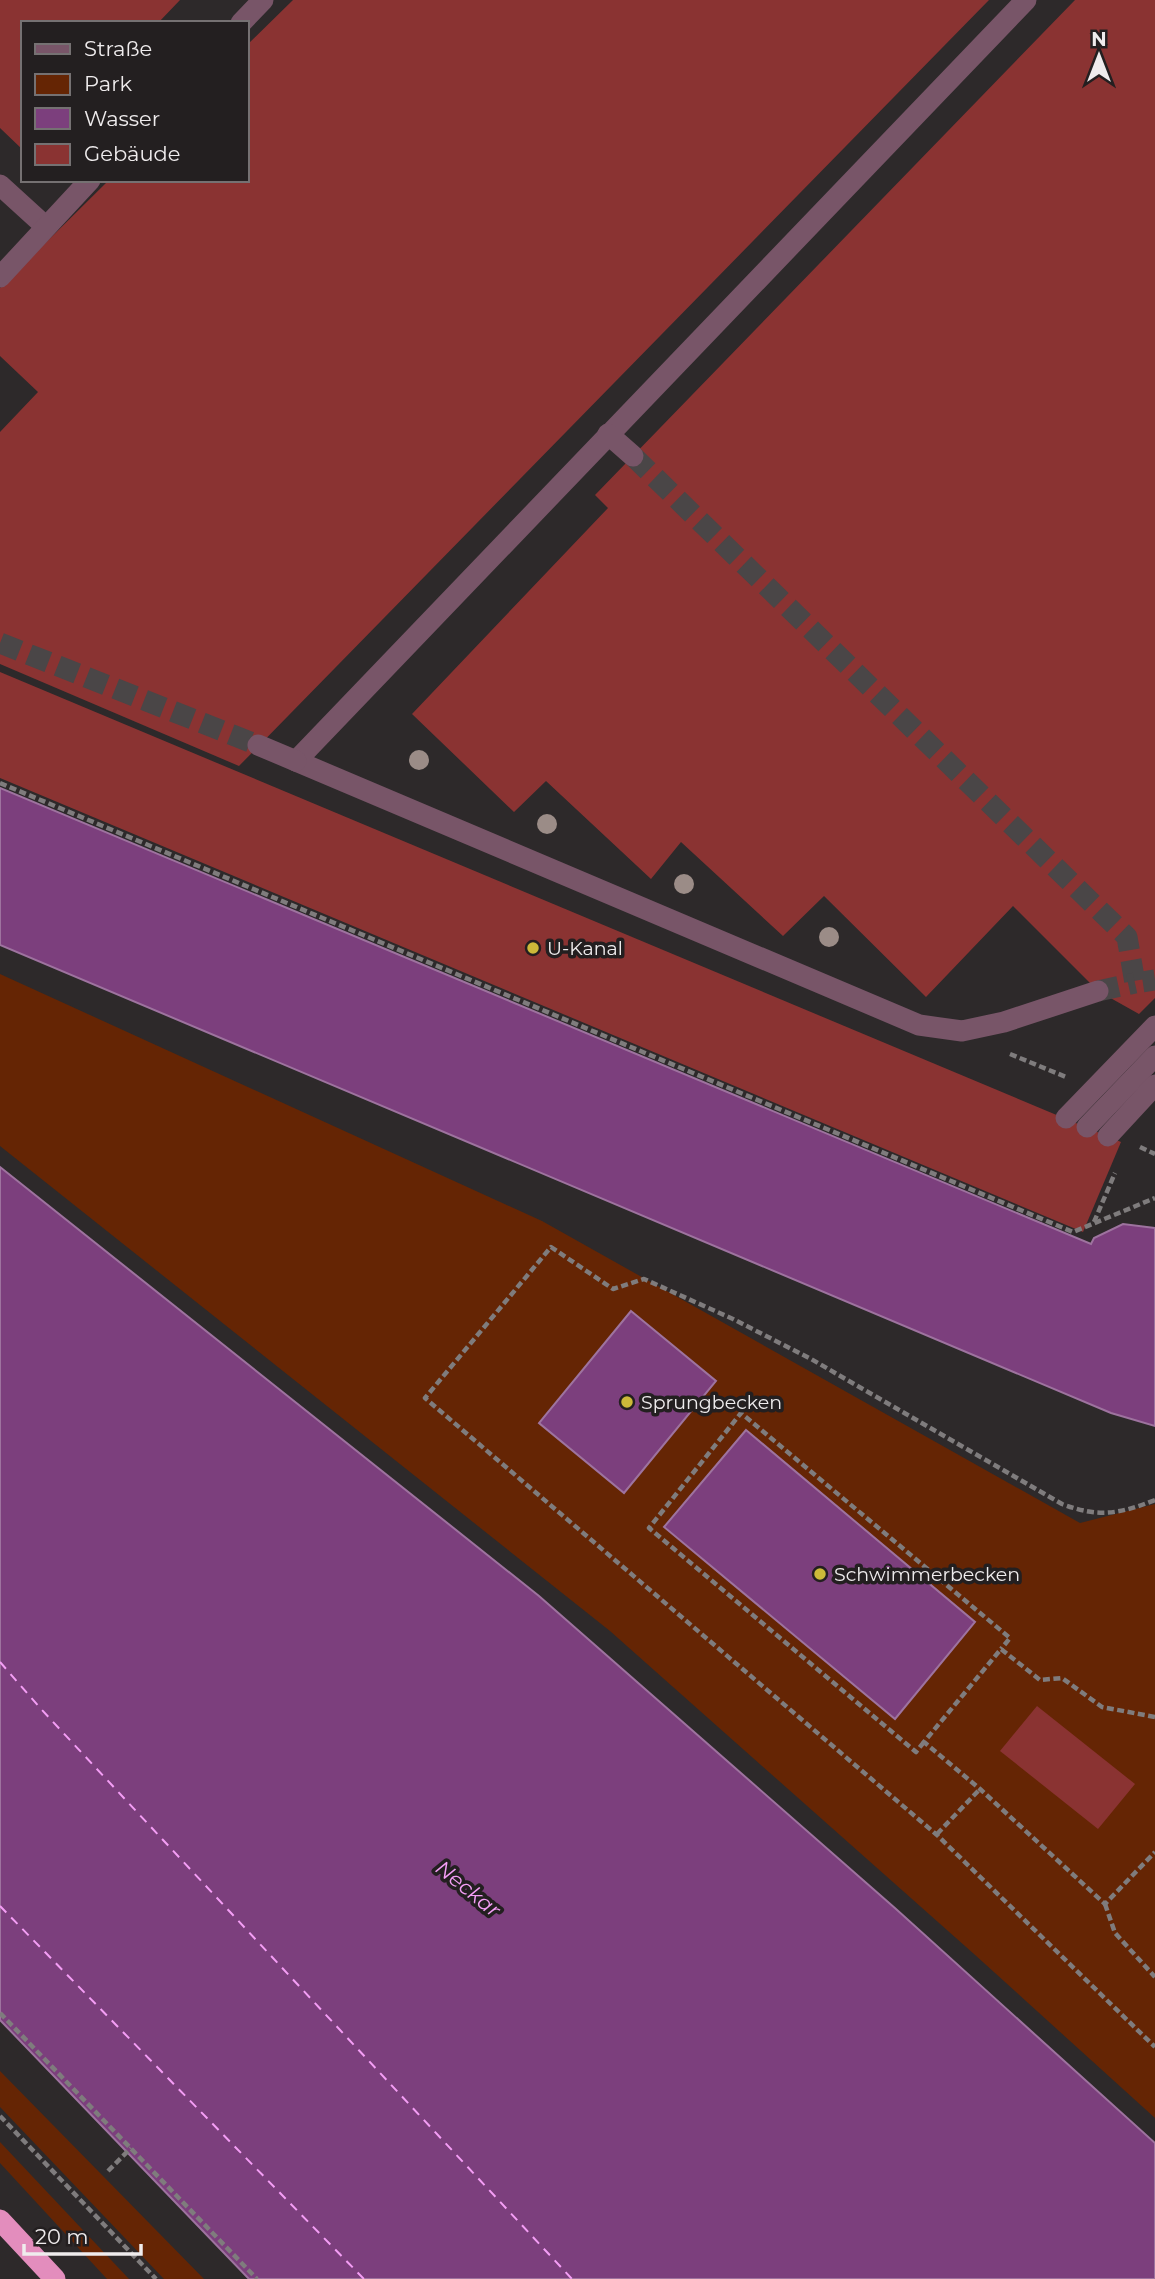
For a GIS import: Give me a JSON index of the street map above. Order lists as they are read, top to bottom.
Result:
{
  "water": ["Neckar"],
  "places": ["U-Kanal", "Sprungbecken", "Schwimmerbecken"],
  "legend": [
    "Straße",
    "Park",
    "Wasser",
    "Gebäude"
  ],
  "scale_bar": "20 m",
  "north": "top"
}
